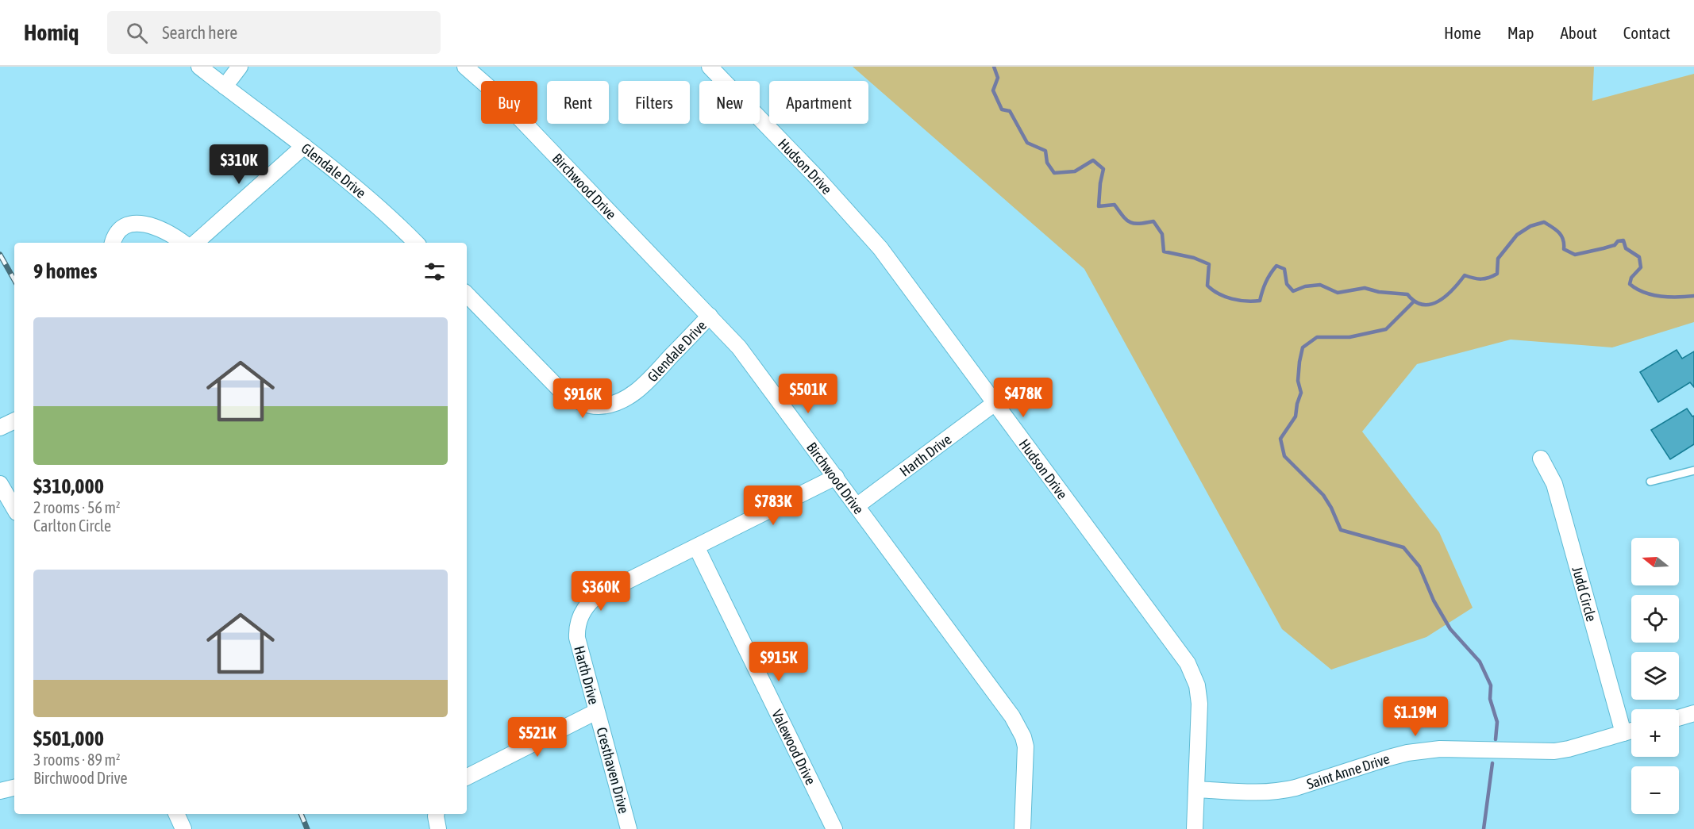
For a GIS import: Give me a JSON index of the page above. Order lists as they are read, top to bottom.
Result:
{
  "streets": {
    "street": [
      "Hudson Drive",
      "Glendale Drive",
      "Birchwood Drive",
      "Harth Drive",
      "Judd Circle",
      "Valewood Drive",
      "Cresthaven Drive",
      "Saint Anne Drive"
    ]
  },
  "crossings": [
    ["Hudson Drive", "Harth Drive"],
    ["Hudson Drive", "Saint Anne Drive"],
    ["Glendale Drive", "Birchwood Drive"],
    ["Birchwood Drive", "Harth Drive"],
    ["Harth Drive", "Valewood Drive"],
    ["Harth Drive", "Cresthaven Drive"],
    ["Judd Circle", "Saint Anne Drive"]
  ],
  "north": "left",
  "page": {
    "header": "Homiq",
    "search": "Search here",
    "nav": [
      "Home",
      "Map",
      "About",
      "Contact"
    ],
    "chip": [
      "Buy",
      "Rent",
      "Filters",
      "New",
      "Apartment"
    ],
    "price": [
      "$310K",
      "$501K",
      "$478K",
      "$916K",
      "$783K",
      "$360K",
      "$915K",
      "$1.19M",
      "$521K"
    ],
    "heading": "9 homes",
    "list": [
      {
        "name": "$310,000",
        "note": "2 rooms · 56 m² · Carlton Circle"
      },
      {
        "name": "$501,000",
        "note": "3 rooms · 89 m² · Birchwood Drive"
      }
    ],
    "map_buttons": ["+", "−"]
  }
}
